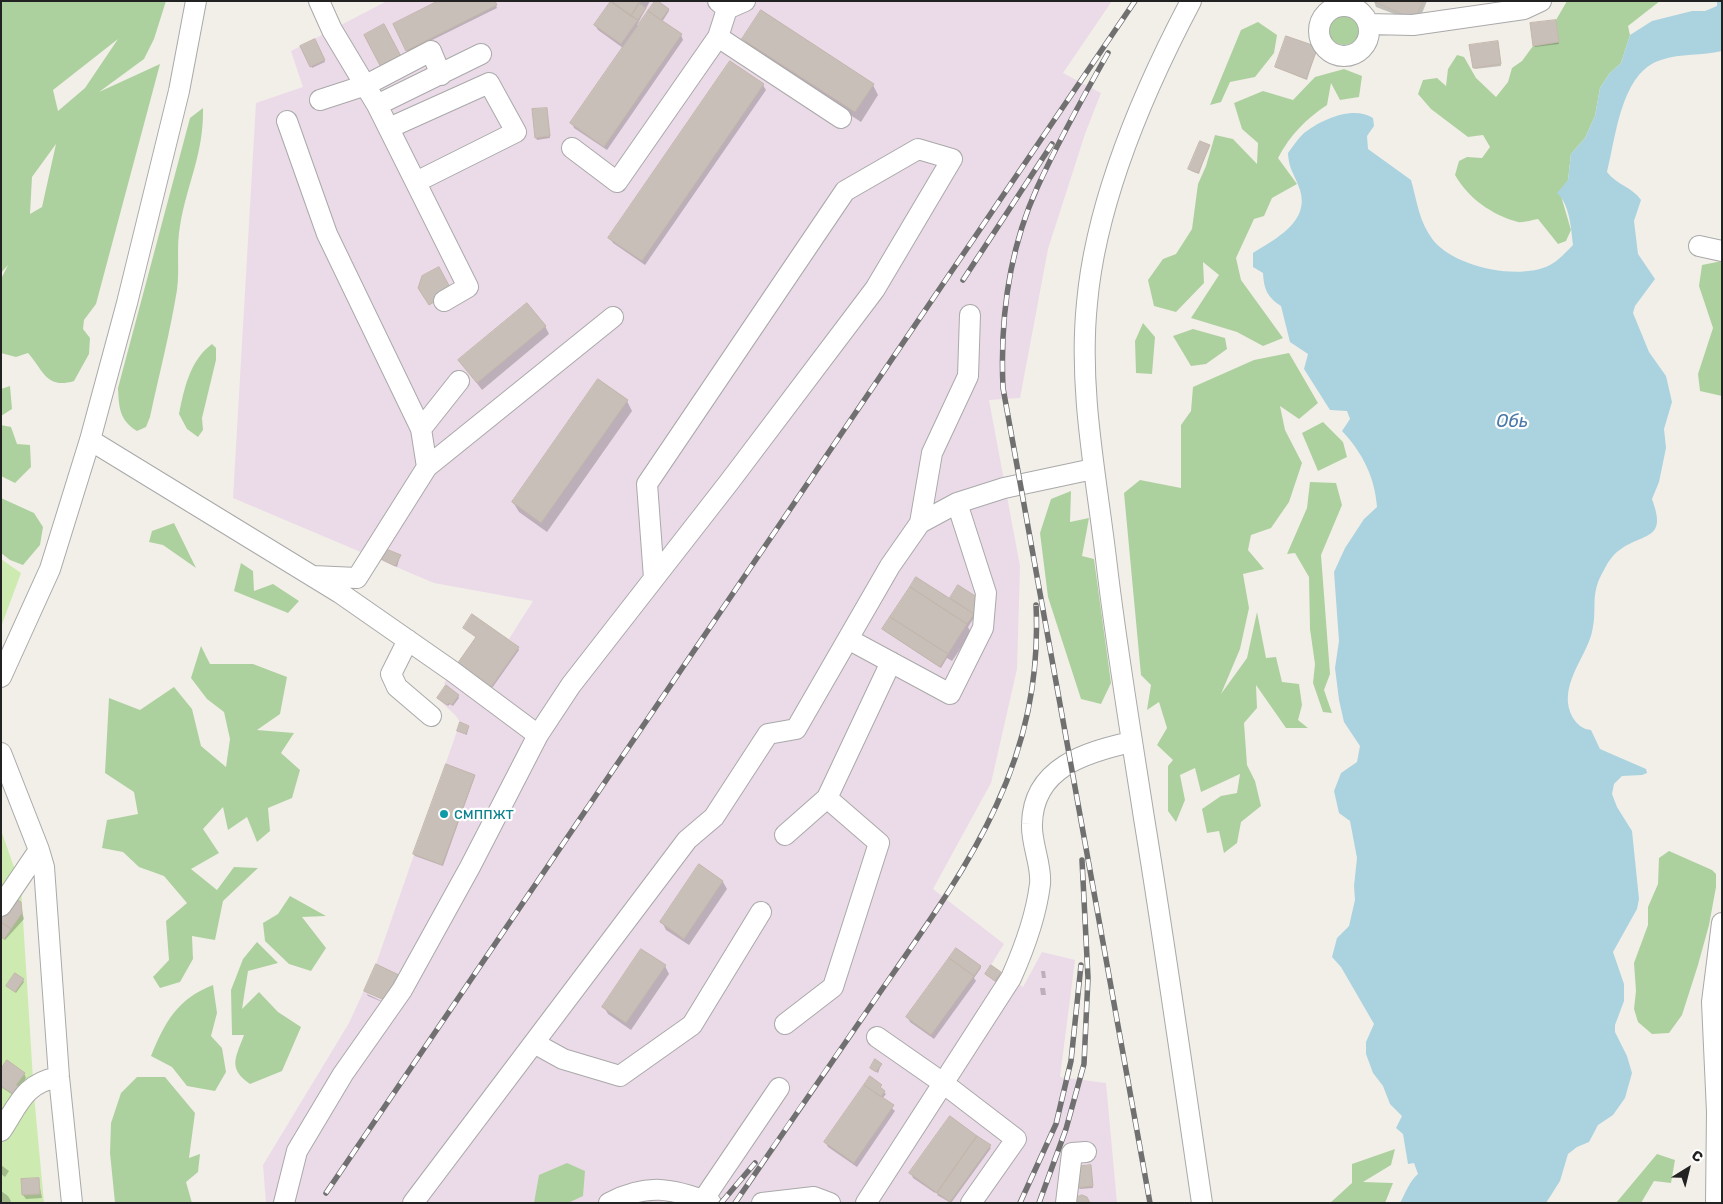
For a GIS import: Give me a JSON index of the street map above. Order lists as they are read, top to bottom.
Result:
{
  "water": ["Обь"],
  "places": ["смппжт"],
  "north": "top right"
}
